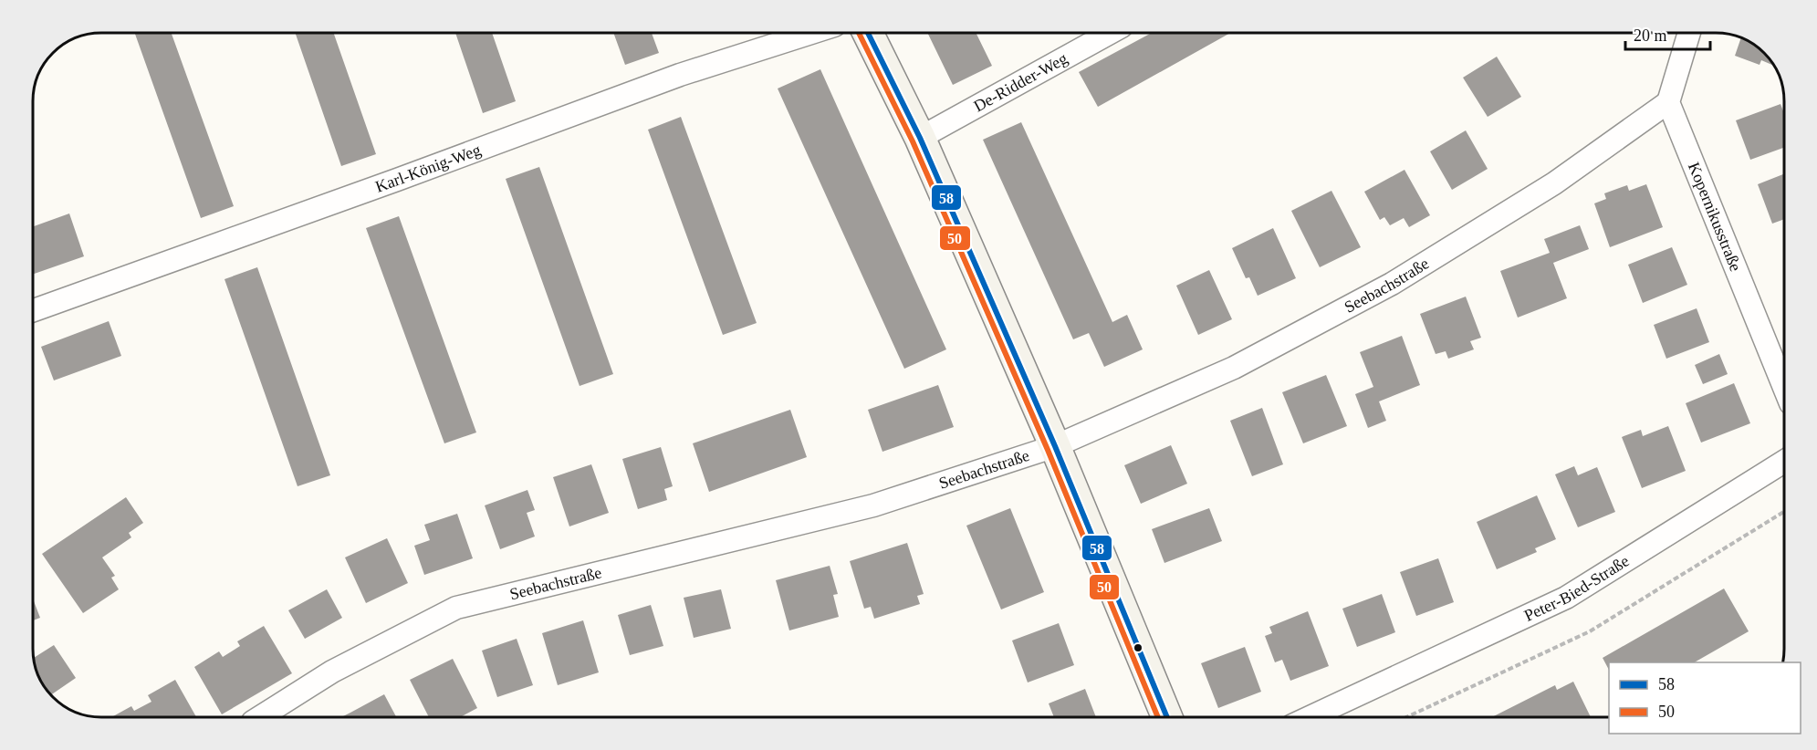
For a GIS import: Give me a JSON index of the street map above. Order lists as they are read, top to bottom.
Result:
{
  "streets": {
    "street": [
      "De-Ridder-Weg",
      "Karl-König-Weg",
      "Kopernikusstraße",
      "Seebachstraße",
      "Peter-Bied-Straße"
    ]
  },
  "crossings": [
    ["Kopernikusstraße", "Seebachstraße"]
  ],
  "lines": ["transit line 58", "transit line 50"],
  "legend": ["58", "50"],
  "scale_bar": "20 m"
}
